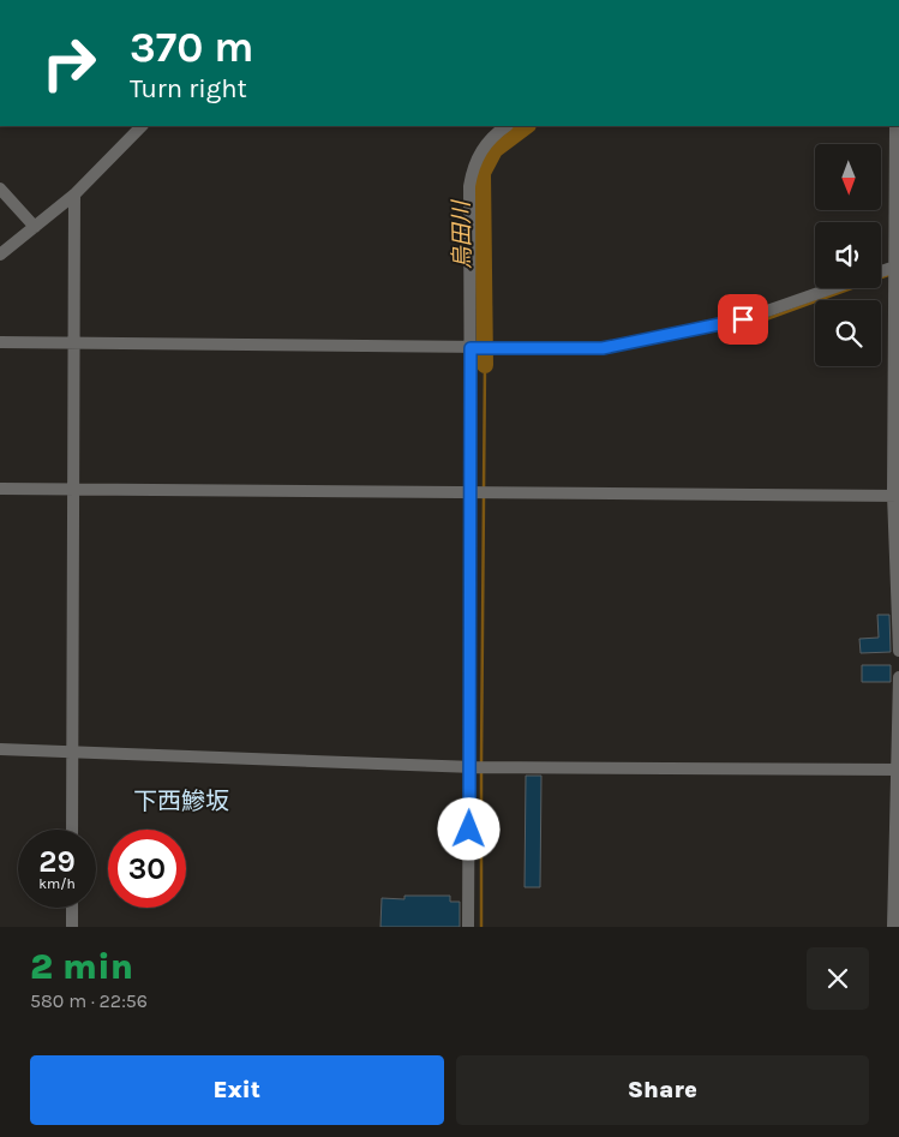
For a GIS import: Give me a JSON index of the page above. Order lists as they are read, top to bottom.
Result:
{
  "districts": ["下西鰺坂"],
  "water": ["烏田川"],
  "north": "bottom",
  "page": {
    "turn": ["370 m", "Turn right"],
    "speed": "29 km/h",
    "limit": "30",
    "heading": ["2 min", "580 m · 22:56"],
    "buttons": ["Exit", "Share"]
  }
}
